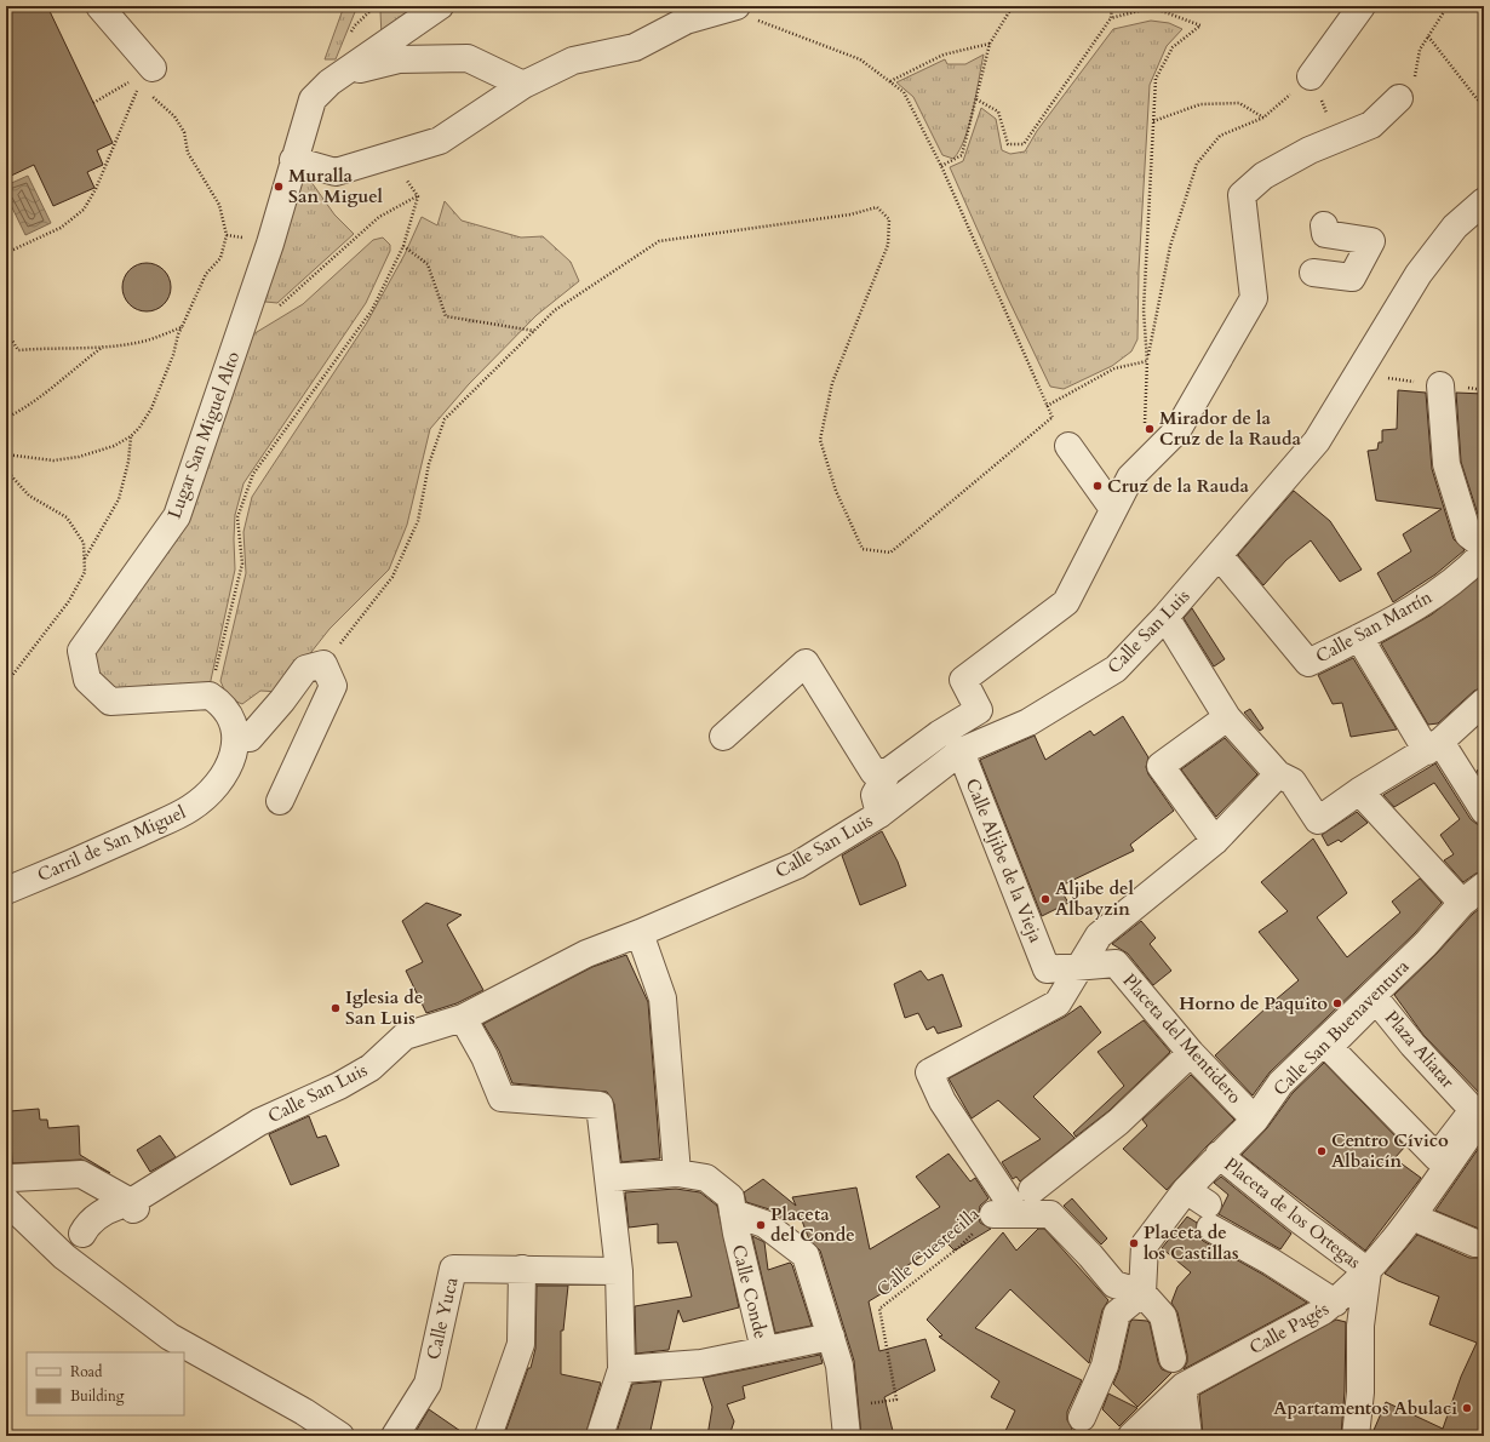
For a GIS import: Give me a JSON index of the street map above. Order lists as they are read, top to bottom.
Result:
{
  "streets": {
    "street": [
      "Lugar San Miguel Alto",
      "Calle San Martín",
      "Calle San Luis",
      "Carril de San Miguel",
      "Calle Aljibe de la Vieja",
      "Calle San Buenaventura",
      "Placeta del Mentidero",
      "Plaza Aliatar",
      "Placeta de los Ortegas",
      "Calle Conde",
      "Calle Yuca",
      "Calle Pagés"
    ],
    "path": ["Calle Cuestecilla"]
  },
  "crossings": [
    ["Calle San Martín", "Calle San Luis"],
    ["Calle San Luis", "Calle Aljibe de la Vieja"],
    ["Calle Aljibe de la Vieja", "Placeta del Mentidero"],
    ["Calle San Buenaventura", "Placeta del Mentidero"],
    ["Calle San Buenaventura", "Plaza Aliatar"],
    ["Calle San Buenaventura", "Placeta de los Ortegas"],
    ["Plaza Aliatar", "Calle Pagés"],
    ["Placeta de los Ortegas", "Calle Pagés"]
  ],
  "places": [
    "Muralla San Miguel",
    "Mirador de la Cruz de la Rauda",
    "Cruz de la Rauda",
    "Aljibe del Albayzin",
    "Horno de Paquito",
    "Iglesia de San Luis",
    "Centro Cívico Albaicín",
    "Placeta del Conde",
    "Placeta de los Castillas",
    "Apartamentos Abulaci"
  ],
  "legend": ["Road", "Building"]
}
